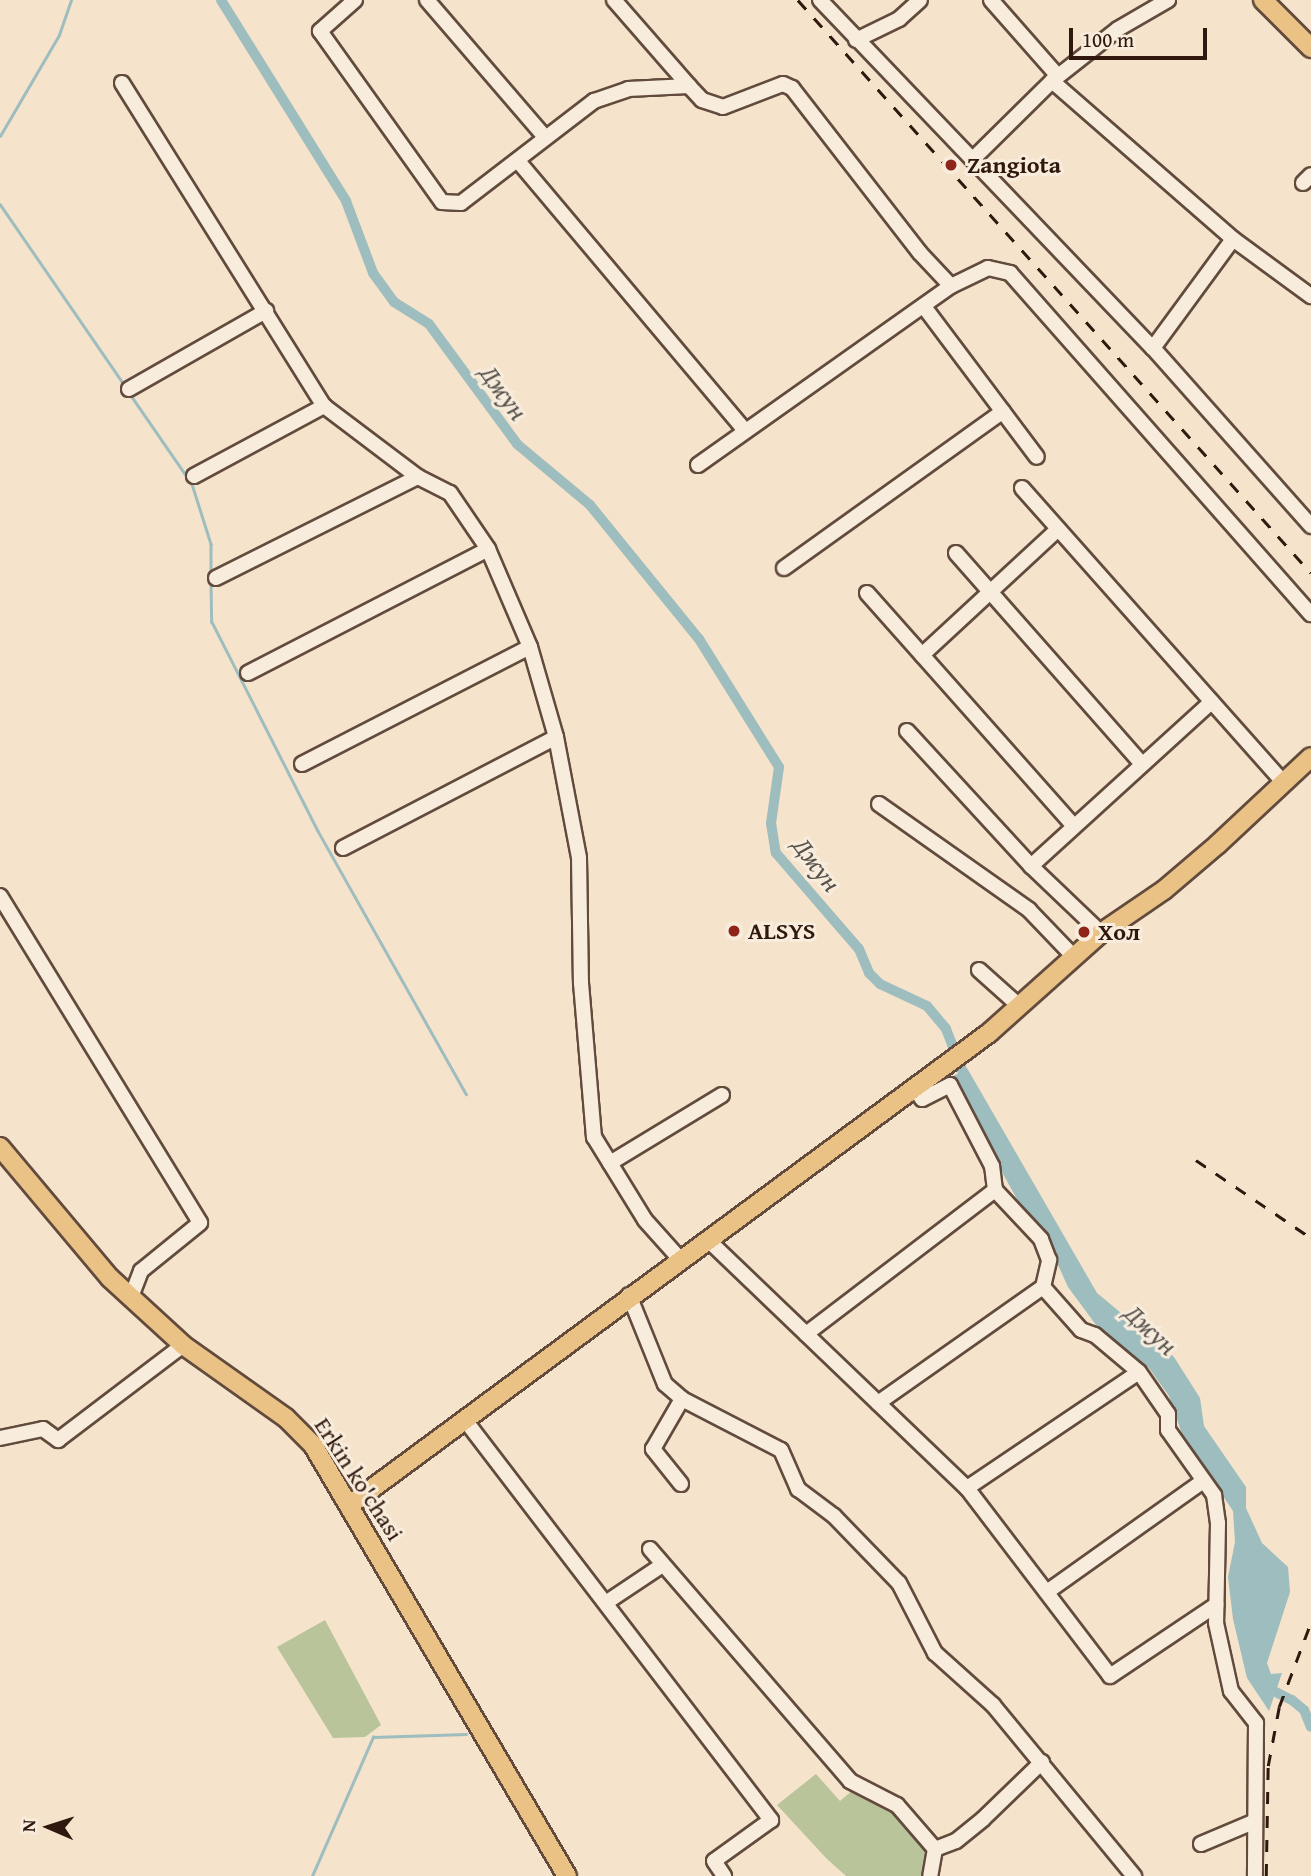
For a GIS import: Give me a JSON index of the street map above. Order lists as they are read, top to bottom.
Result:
{
  "streets": {
    "main road": ["Erkin ko'chasi"]
  },
  "water": ["Джун"],
  "places": ["Zangiota", "ALSYS", "Хол"],
  "scale_bar": "100 m",
  "north": "left"
}
